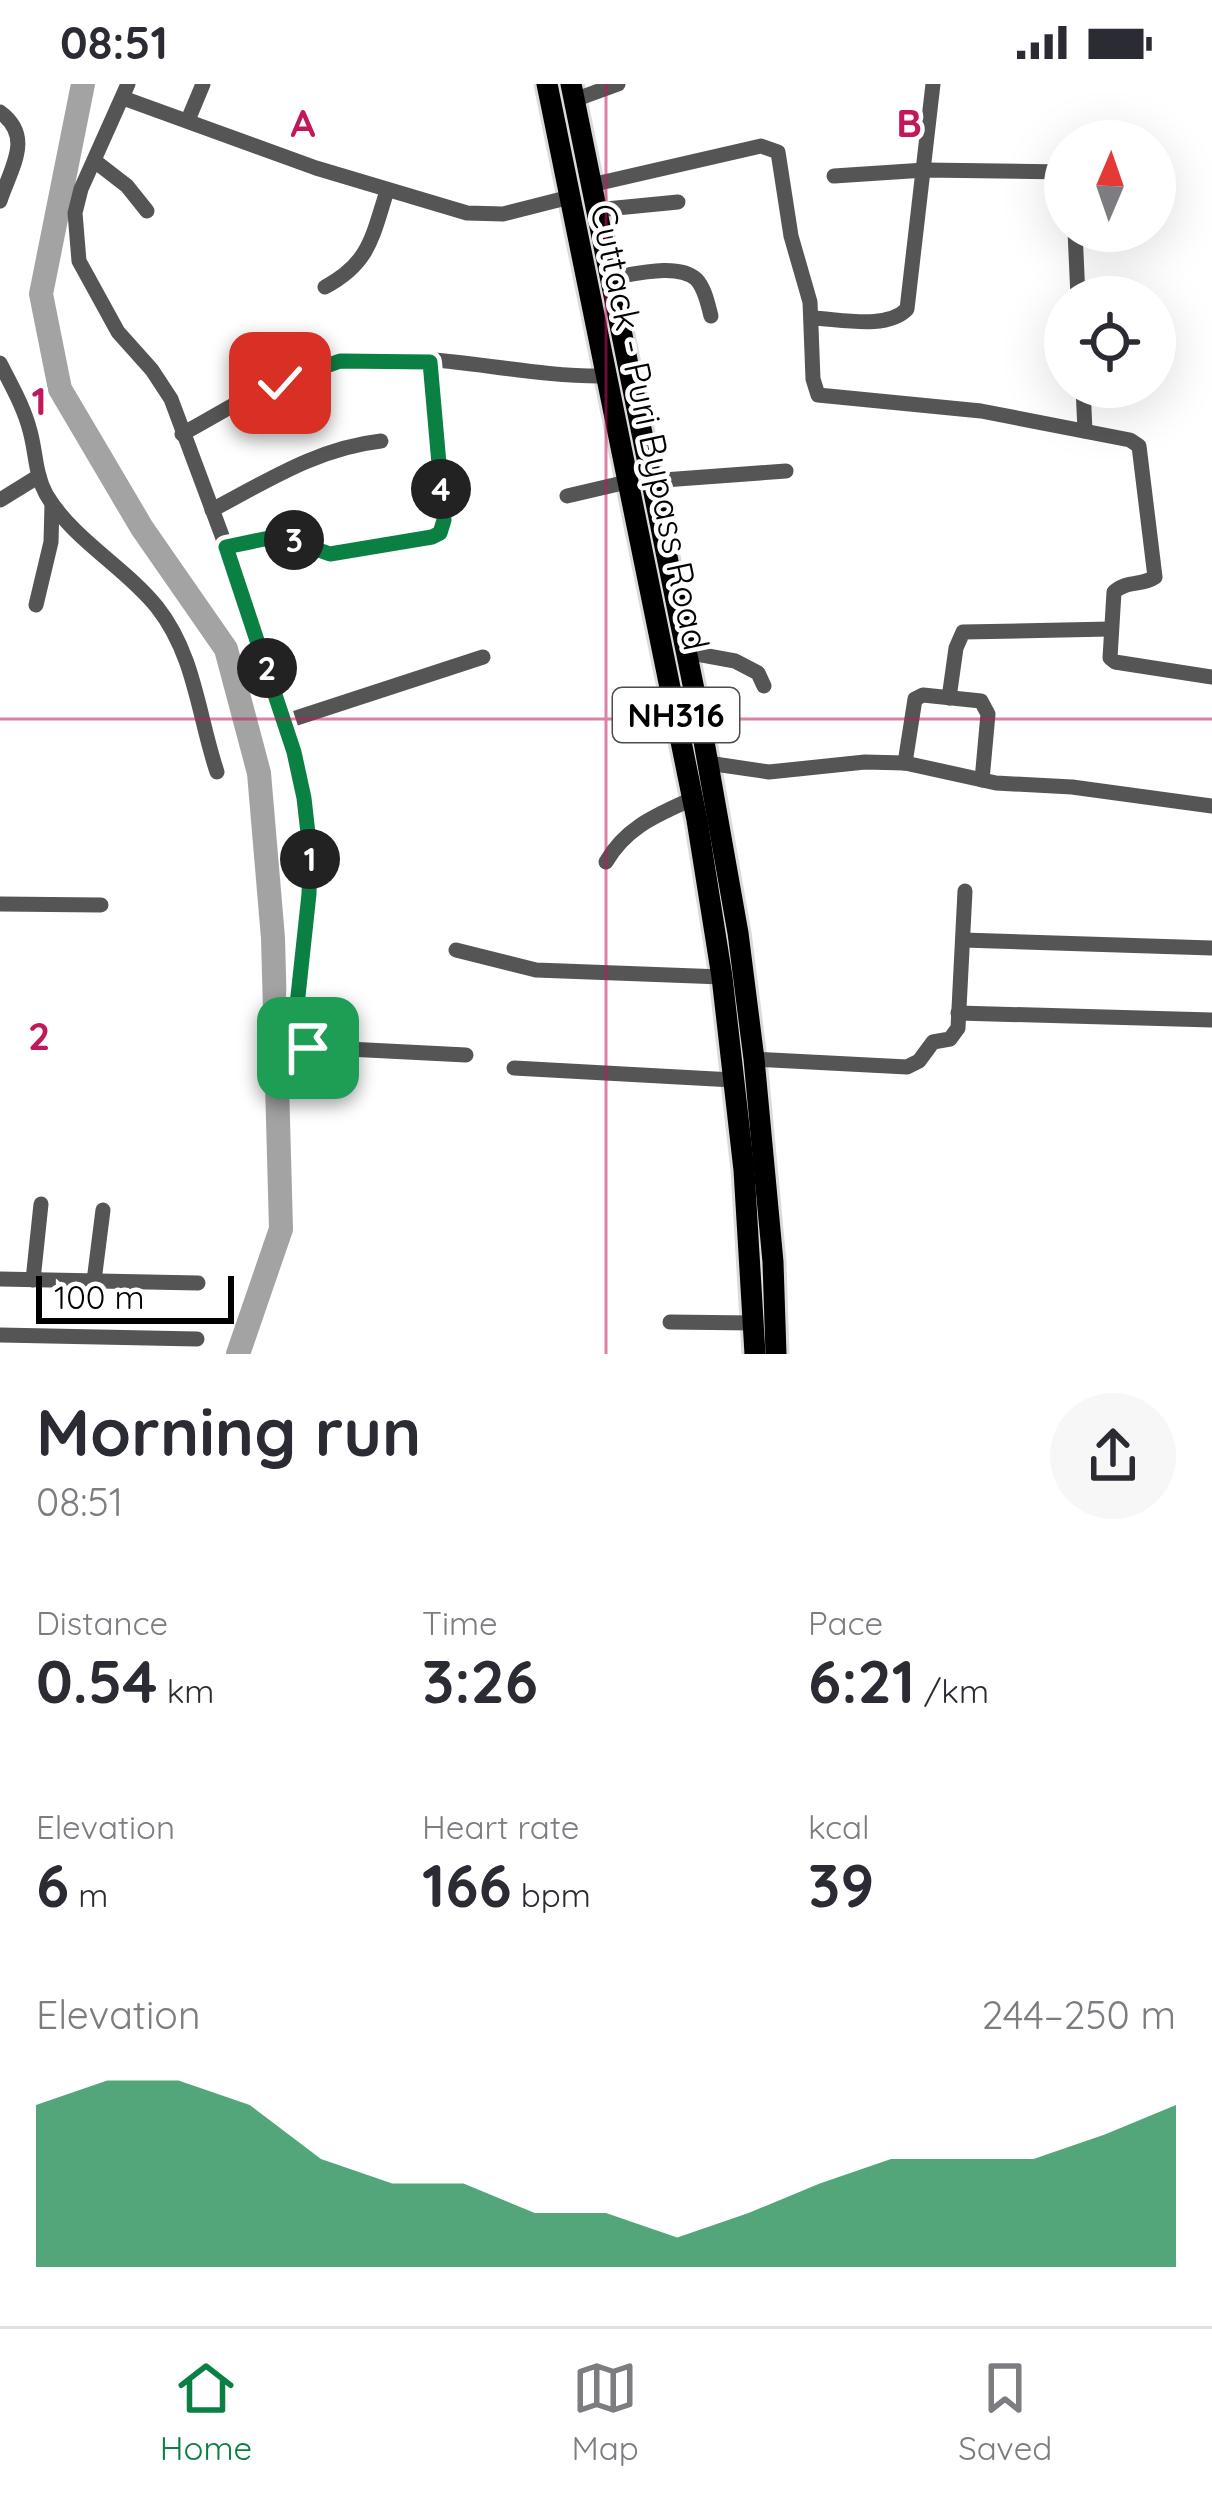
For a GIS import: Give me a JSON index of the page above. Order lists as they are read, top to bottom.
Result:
{
  "streets": {
    "highway": ["Cuttack - Puri Bypass Road", "NH316"]
  },
  "scale_bar": "100 m",
  "north": "top",
  "page": {
    "status": "08:51",
    "pins": [
      "4",
      "3",
      "2",
      "1"
    ],
    "scale": "100 m",
    "heading": ["Morning run", "08:51"],
    "stats": [
      ["Distance", "0.54 km"],
      ["Time", "3:26"],
      ["Pace", "6:21 /km"],
      ["Elevation", "6 m"],
      ["Heart rate", "166 bpm"],
      ["kcal", "39"]
    ],
    "chart": ["Elevation", "244–250 m"],
    "tabs": ["Home", "Map", "Saved"]
  },
  "grid": {
    "columns": ["A", "B"],
    "rows": ["1", "2"]
  }
}
